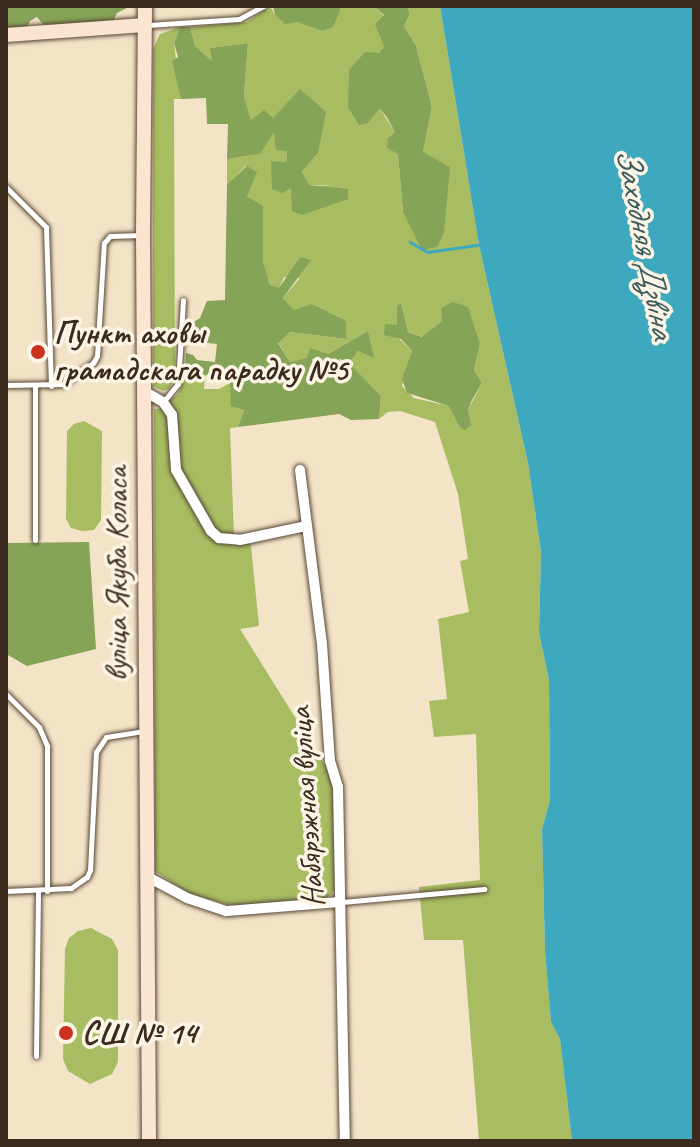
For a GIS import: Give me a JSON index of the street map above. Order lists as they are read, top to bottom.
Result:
{
  "streets": {
    "street": ["вуліца Якуба Коласа", "Набярэжная вуліца"]
  },
  "water": ["Заходняя Дзвіна"],
  "places": ["Пункт аховы грамадскага парадку №5", "СШ № 14"]
}
